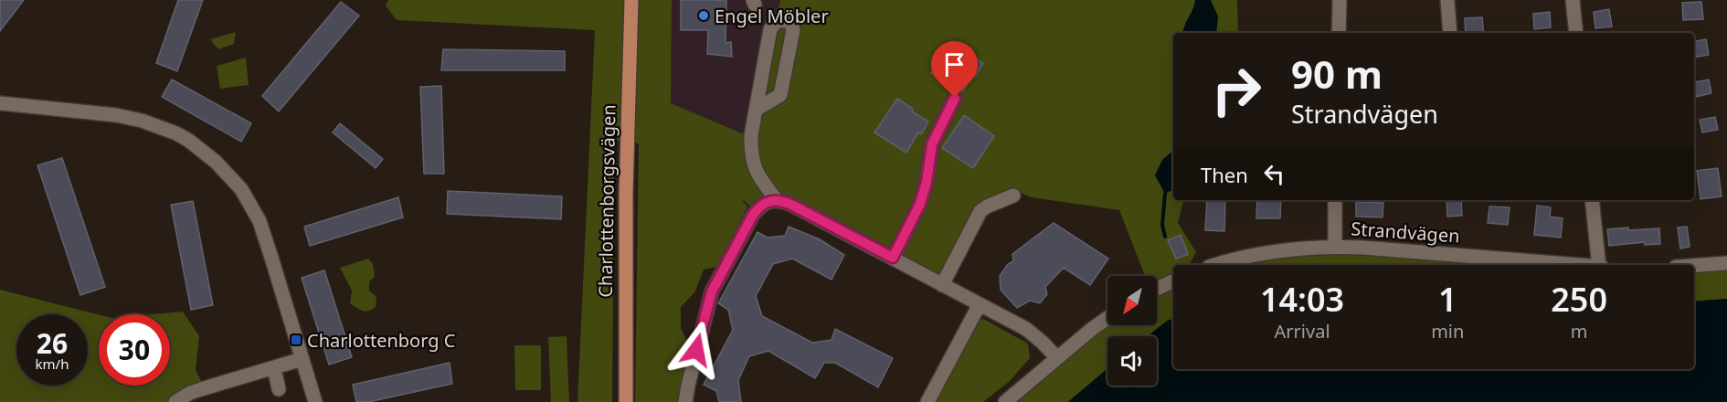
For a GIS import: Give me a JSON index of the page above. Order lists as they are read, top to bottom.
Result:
{
  "streets": {
    "main road": ["Charlottenborgsvägen"],
    "street": ["Strandvägen"]
  },
  "places": {
    "other": ["Engel Möbler"],
    "transit": ["Charlottenborg C"]
  },
  "north": "bottom left",
  "page": {
    "turn": ["90 m", "Strandvägen"],
    "then": "Then",
    "eta": [
      "14:03",
      "Arrival",
      "1",
      "min",
      "250",
      "m"
    ],
    "speed": "26 km/h",
    "limit": "30"
  }
}
